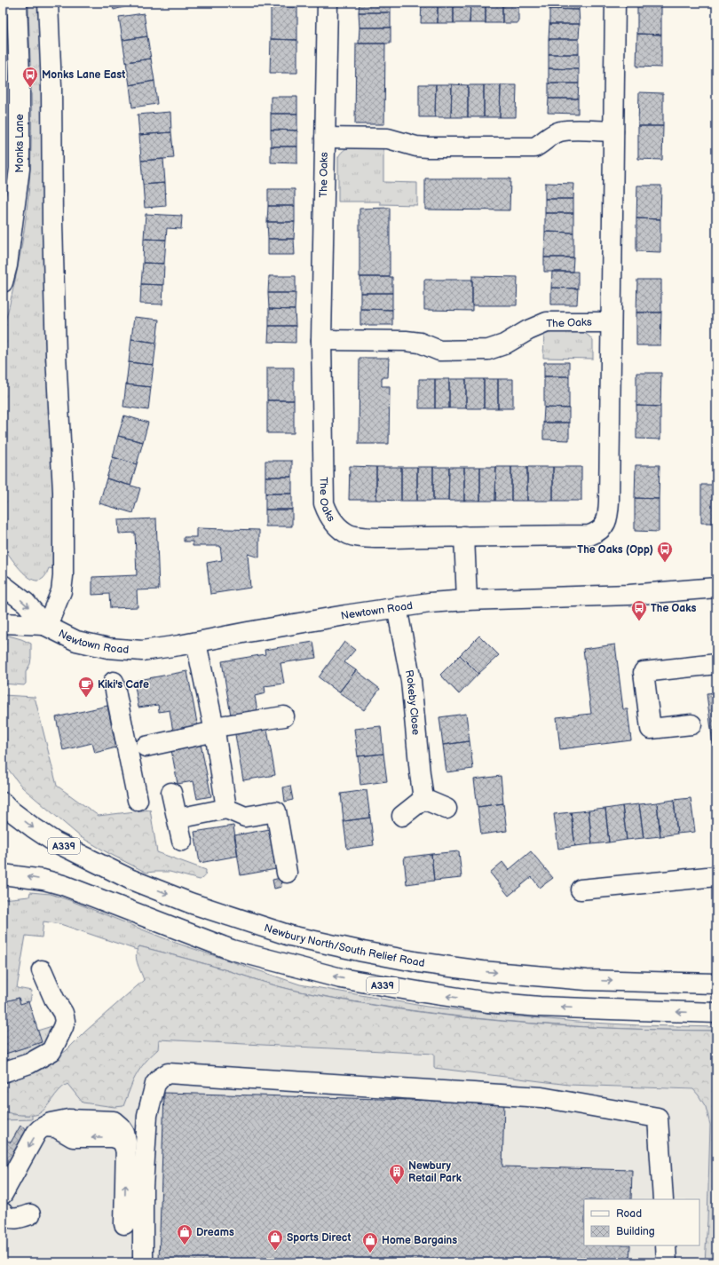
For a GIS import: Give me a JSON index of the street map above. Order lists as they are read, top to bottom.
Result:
{
  "streets": {
    "main road": [
      "Monks Lane",
      "The Oaks",
      "Newtown Road",
      "Rokeby Close",
      "A339",
      "Newbury North/South Relief Road"
    ]
  },
  "crossings": [
    ["Newtown Road", "Rokeby Close"]
  ],
  "places": {
    "bus stop": ["Monks Lane East", "The Oaks (Opp)", "The Oaks"],
    "cafe": ["Kiki's Cafe"],
    "building": ["Newbury Retail Park"],
    "shop": ["Dreams", "Sports Direct", "Home Bargains"]
  },
  "legend": ["Road", "Building"]
}
